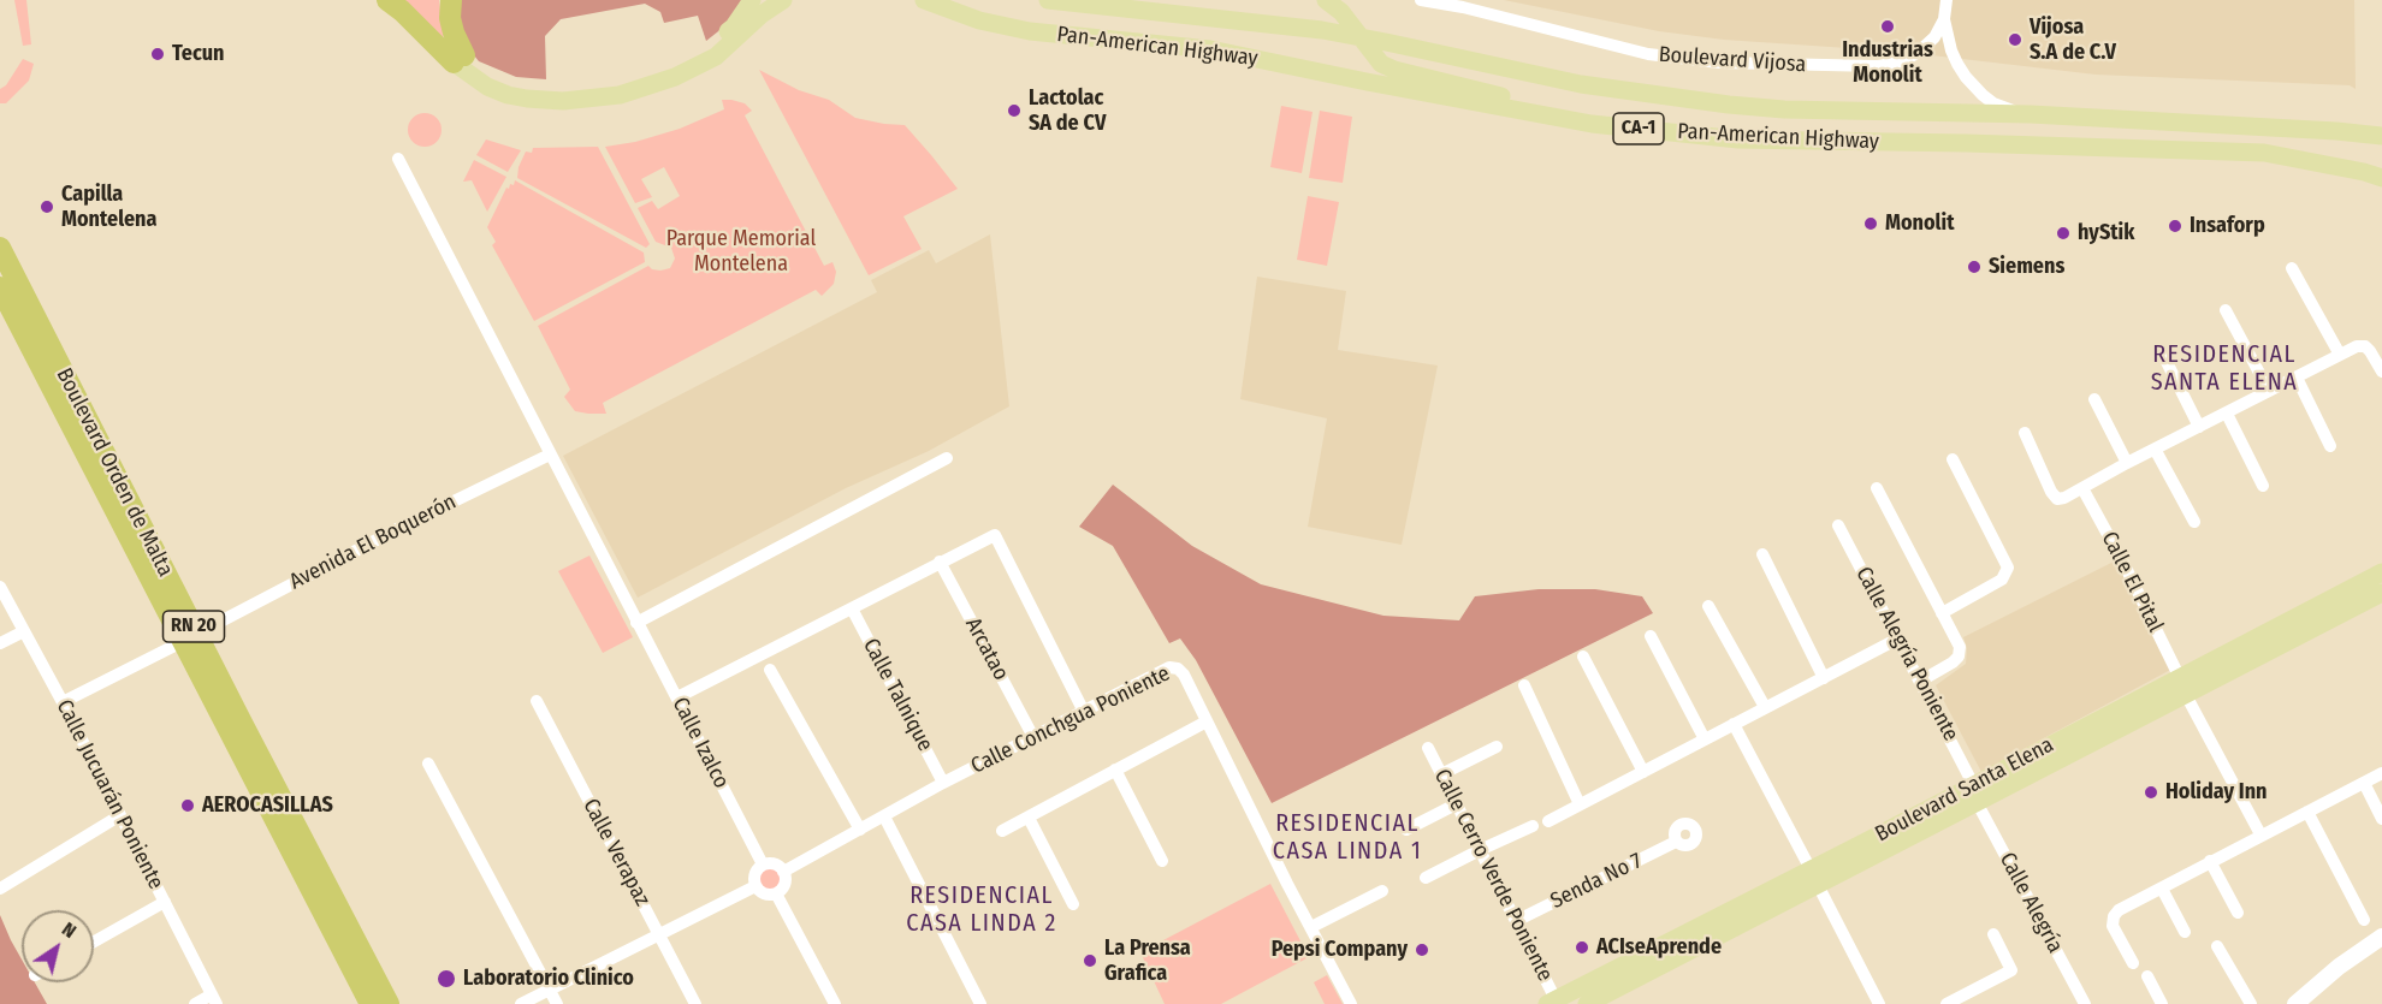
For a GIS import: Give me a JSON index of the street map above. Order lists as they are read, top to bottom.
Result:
{
  "streets": {
    "highway": ["Boulevard Orden de Malta", "RN 20"],
    "main road": ["Pan-American Highway", "CA-1", "Boulevard Santa Elena"],
    "street": [
      "Boulevard Vijosa",
      "Avenida El Boquerón",
      "Calle El Pital",
      "Arcatao",
      "Calle Alegría Poniente",
      "Calle Talnique",
      "Calle Conchgua Poniente",
      "Calle Izalco",
      "Calle Jucuarán Poniente",
      "Calle Verapaz",
      "Calle Cerro Verde Poniente",
      "Senda No 7",
      "Calle Alegría"
    ]
  },
  "crossings": [
    ["Boulevard Orden de Malta", "Avenida El Boquerón"],
    ["Avenida El Boquerón", "Calle Izalco"],
    ["Avenida El Boquerón", "Calle Jucuarán Poniente"],
    ["Calle El Pital", "Boulevard Santa Elena"],
    ["Arcatao", "Calle Conchgua Poniente"],
    ["Calle Alegría Poniente", "Boulevard Santa Elena"],
    ["Calle Alegría Poniente", "Calle Alegría"],
    ["Calle Talnique", "Calle Conchgua Poniente"],
    ["Calle Conchgua Poniente", "Calle Izalco"],
    ["Boulevard Santa Elena", "Calle Cerro Verde Poniente"],
    ["Boulevard Santa Elena", "Calle Alegría"],
    ["Calle Cerro Verde Poniente", "Senda No 7"]
  ],
  "districts": ["RESIDENCIAL SANTA ELENA", "RESIDENCIAL CASA LINDA 1", "RESIDENCIAL CASA LINDA 2"],
  "parks": ["Parque Memorial Montelena"],
  "places": [
    "Industrias Monolit",
    "Vijosa S.A de C.V",
    "Tecun",
    "Lactolac SA de CV",
    "Capilla Montelena",
    "Monolit",
    "Insaforp",
    "hyStik",
    "Siemens",
    "Holiday Inn",
    "AEROCASILLAS",
    "ACIseAprende",
    "Pepsi Company",
    "La Prensa Grafica",
    "Laboratorio Clinico"
  ],
  "north": "top right"
}
